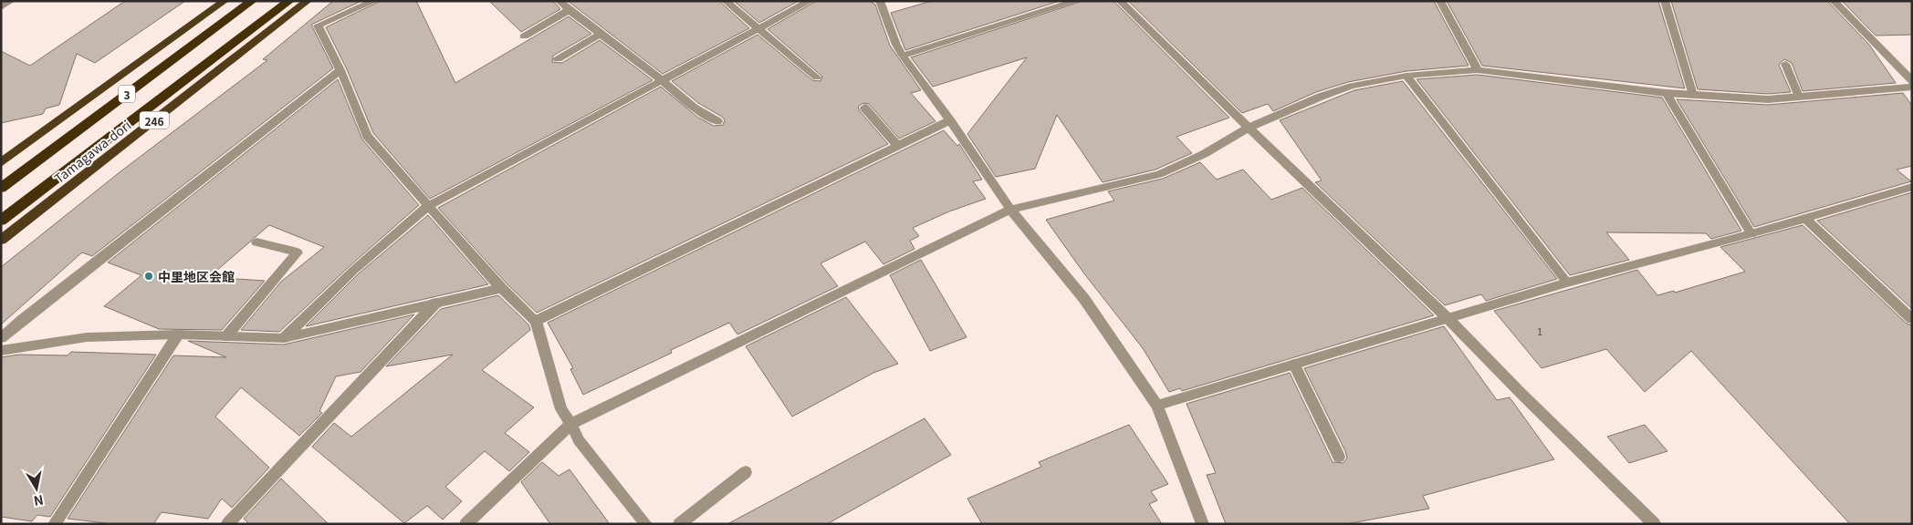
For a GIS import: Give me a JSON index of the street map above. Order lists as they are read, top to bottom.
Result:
{
  "streets": {
    "highway": ["3", "246", "Tamagawa-dori"]
  },
  "places": ["中里地区会館"],
  "house_numbers": ["1"],
  "north": "bottom"
}
